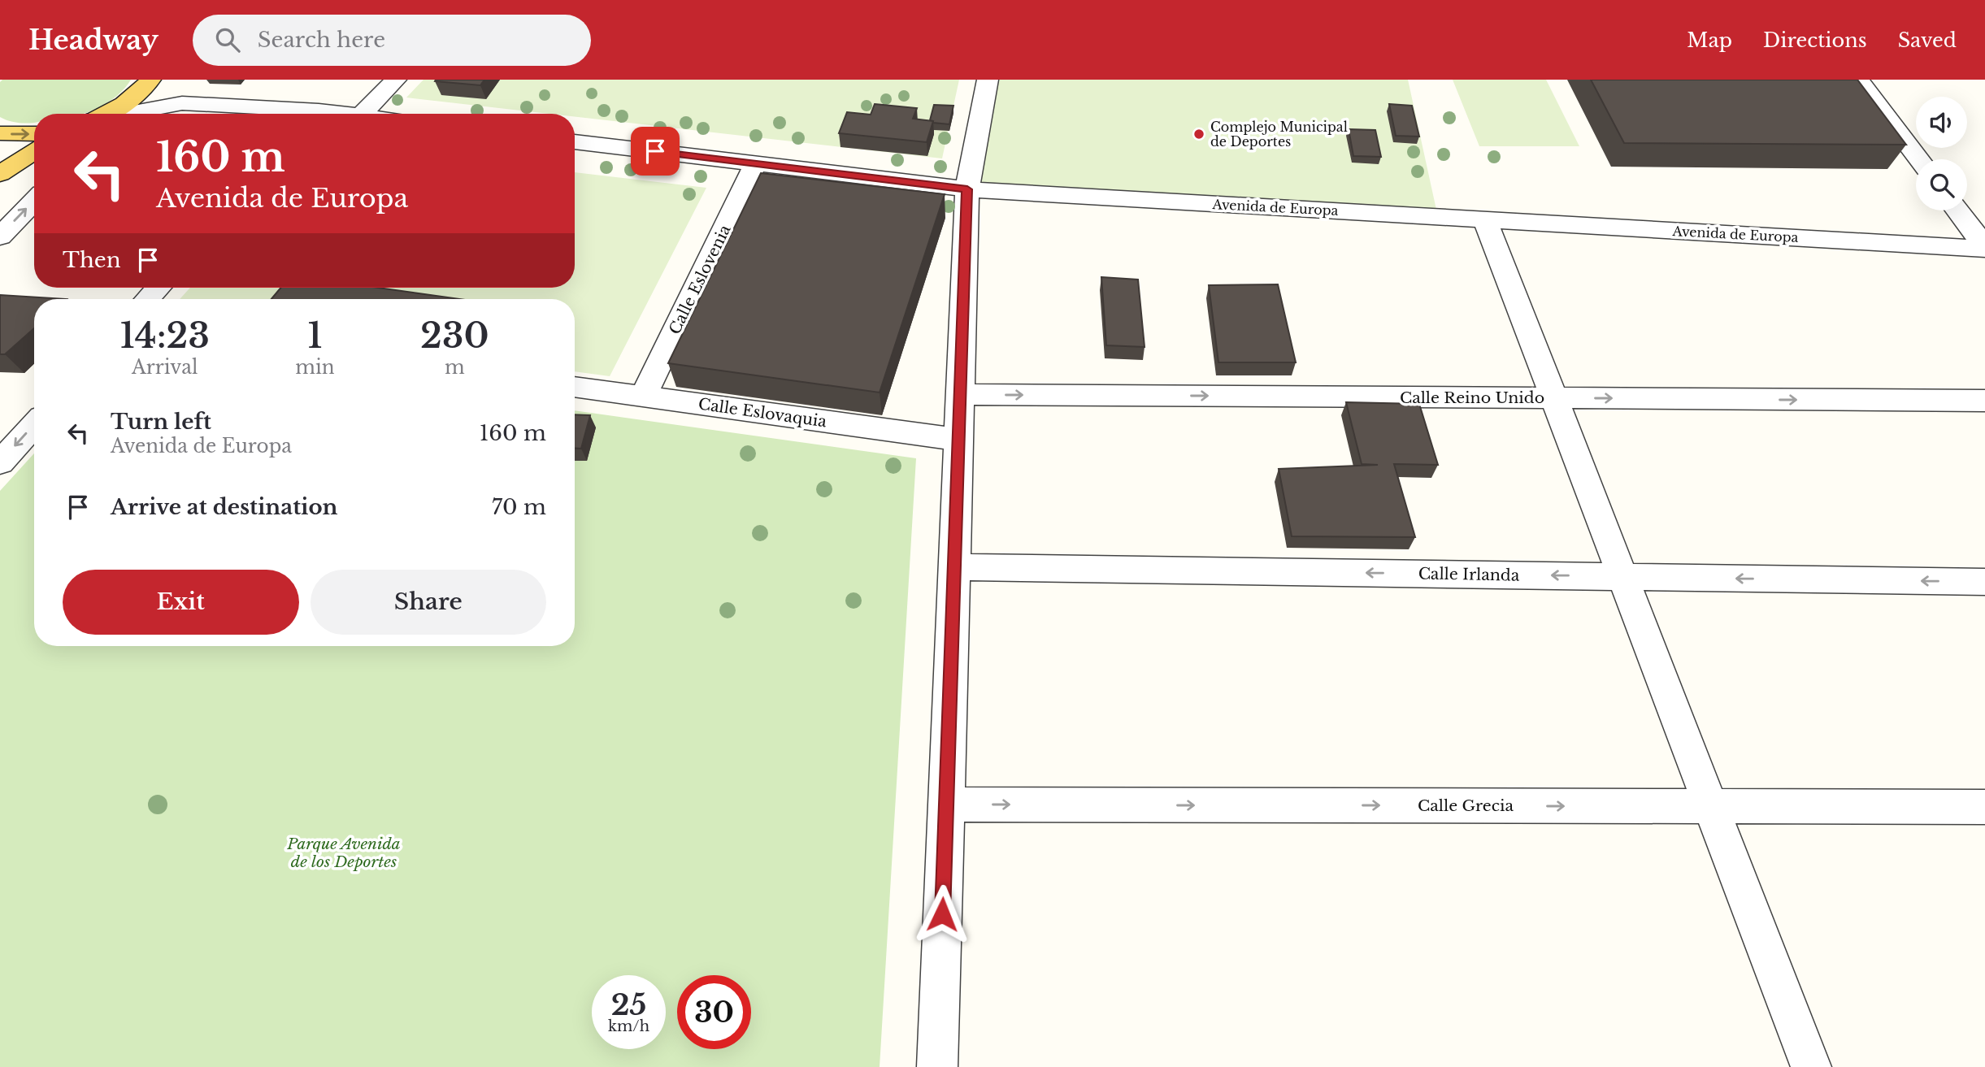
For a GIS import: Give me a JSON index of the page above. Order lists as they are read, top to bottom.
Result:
{
  "streets": {
    "street": [
      "Avenida de Europa",
      "Calle Eslovenia",
      "Calle Reino Unido",
      "Calle Eslovaquia",
      "Calle Irlanda",
      "Calle Grecia"
    ]
  },
  "crossings": [
    ["Avenida de Europa", "Calle Eslovenia"],
    ["Calle Eslovenia", "Calle Eslovaquia"]
  ],
  "one_way": ["Calle Reino Unido", "Calle Irlanda", "Calle Grecia"],
  "parks": ["Parque Avenida de los Deportes"],
  "places": ["Complejo Municipal de Deportes"],
  "page": {
    "header": "Headway",
    "search": "Search here",
    "nav": ["Map", "Directions", "Saved"],
    "turn": ["160 m", "Avenida de Europa"],
    "then": "Then",
    "eta": [
      "14:23",
      "Arrival",
      "1",
      "min",
      "230",
      "m"
    ],
    "list": [
      {
        "name": "Turn left",
        "note": "Avenida de Europa",
        "value": "160 m"
      },
      {
        "name": "Arrive at destination",
        "value": "70 m"
      }
    ],
    "buttons": ["Exit", "Share"],
    "speed": "25 km/h",
    "limit": "30"
  }
}
